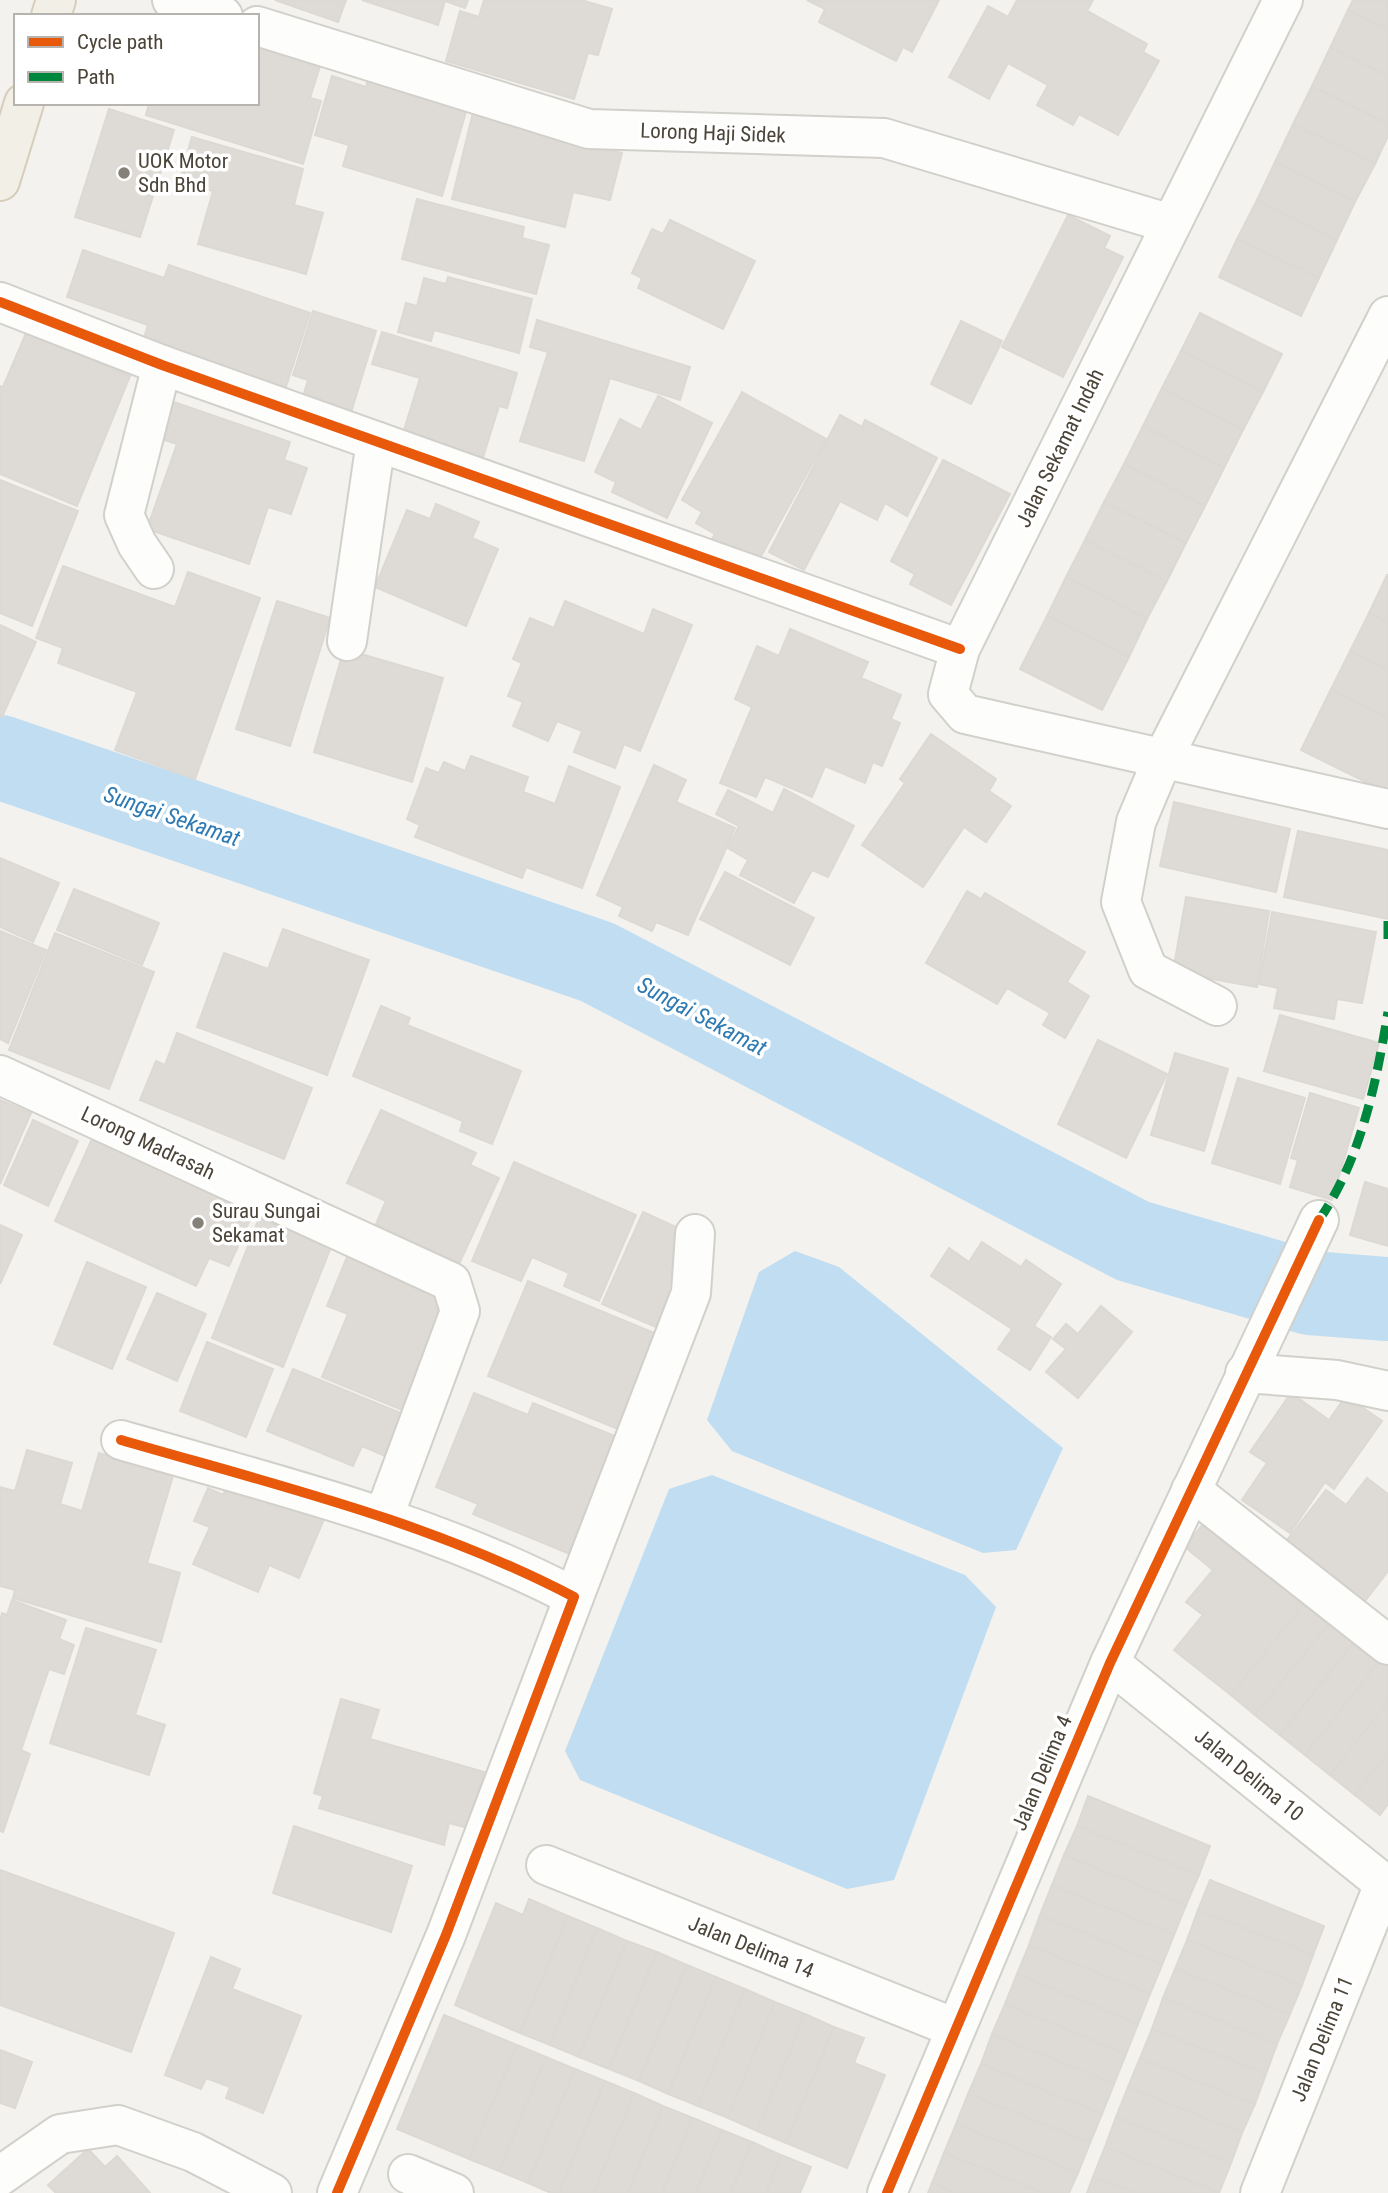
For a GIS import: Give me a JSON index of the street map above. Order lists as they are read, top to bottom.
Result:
{
  "streets": {
    "street": [
      "Lorong Haji Sidek",
      "Jalan Sekamat Indah",
      "Lorong Madrasah",
      "Jalan Delima 4",
      "Jalan Delima 10",
      "Jalan Delima 14",
      "Jalan Delima 11"
    ]
  },
  "crossings": [
    ["Lorong Haji Sidek", "Jalan Sekamat Indah"],
    ["Jalan Delima 4", "Jalan Delima 10"],
    ["Jalan Delima 4", "Jalan Delima 14"],
    ["Jalan Delima 10", "Jalan Delima 11"]
  ],
  "water": ["Sungai Sekamat"],
  "places": ["UOK Motor Sdn Bhd", "Surau Sungai Sekamat"],
  "legend": ["Cycle path", "Path"]
}
